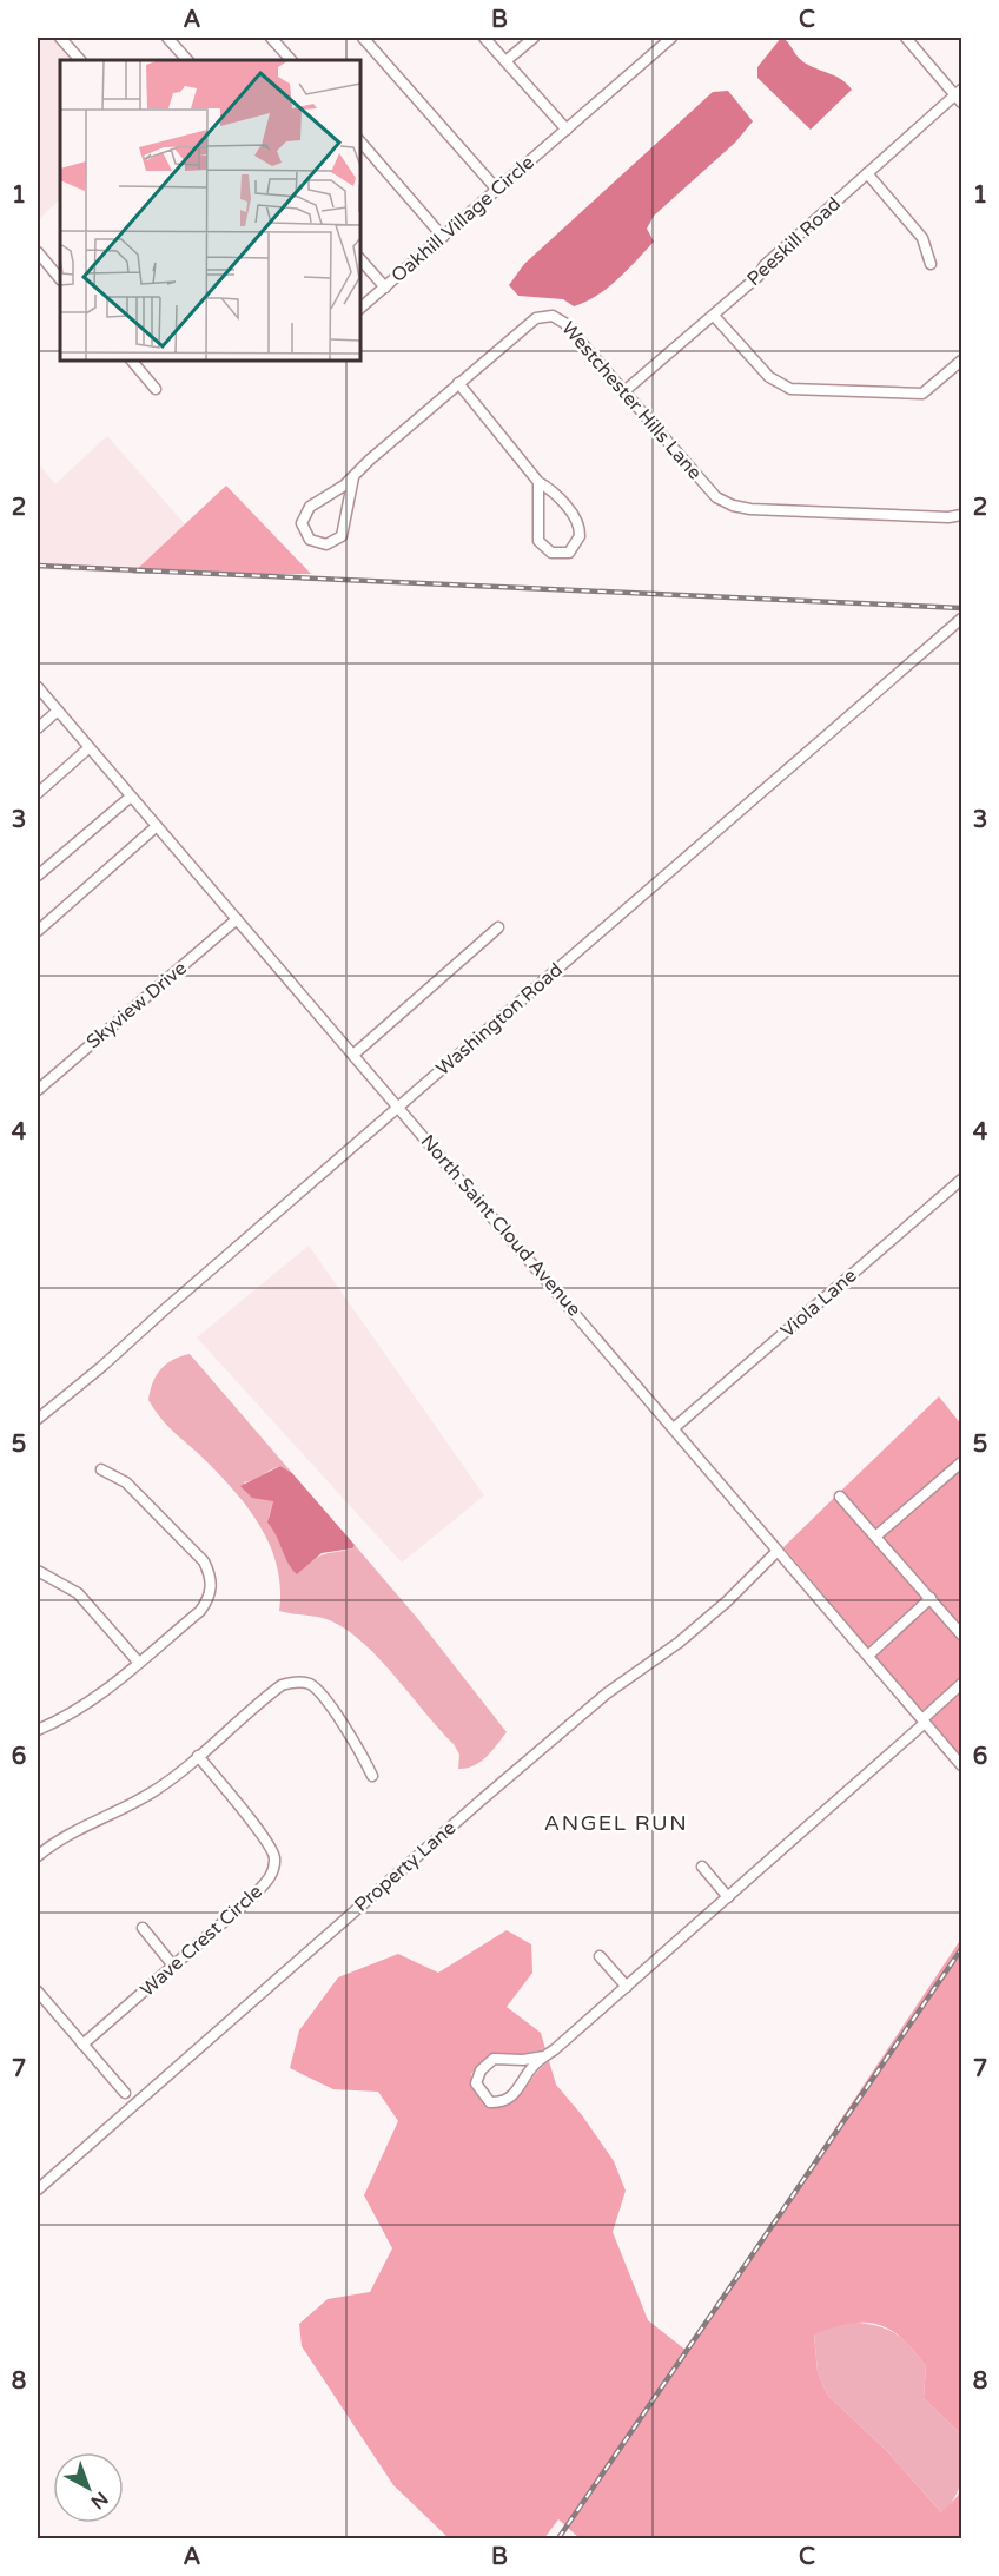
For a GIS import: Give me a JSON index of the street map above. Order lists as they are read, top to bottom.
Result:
{
  "streets": {
    "street": [
      "Oakhill Village Circle",
      "Peeskill Road",
      "Westchester Hills Lane",
      "Skyview Drive",
      "Washington Road",
      "North Saint Cloud Avenue",
      "Viola Lane",
      "Property Lane",
      "Wave Crest Circle"
    ]
  },
  "crossings": [
    ["Peeskill Road", "Westchester Hills Lane"],
    ["Skyview Drive", "North Saint Cloud Avenue"],
    ["Washington Road", "North Saint Cloud Avenue"],
    ["North Saint Cloud Avenue", "Viola Lane"],
    ["North Saint Cloud Avenue", "Property Lane"]
  ],
  "districts": ["ANGEL RUN"],
  "north": "bottom right",
  "grid": {
    "columns": ["A", "B", "C"],
    "rows": [
      "1",
      "2",
      "3",
      "4",
      "5",
      "6",
      "7",
      "8"
    ]
  }
}
